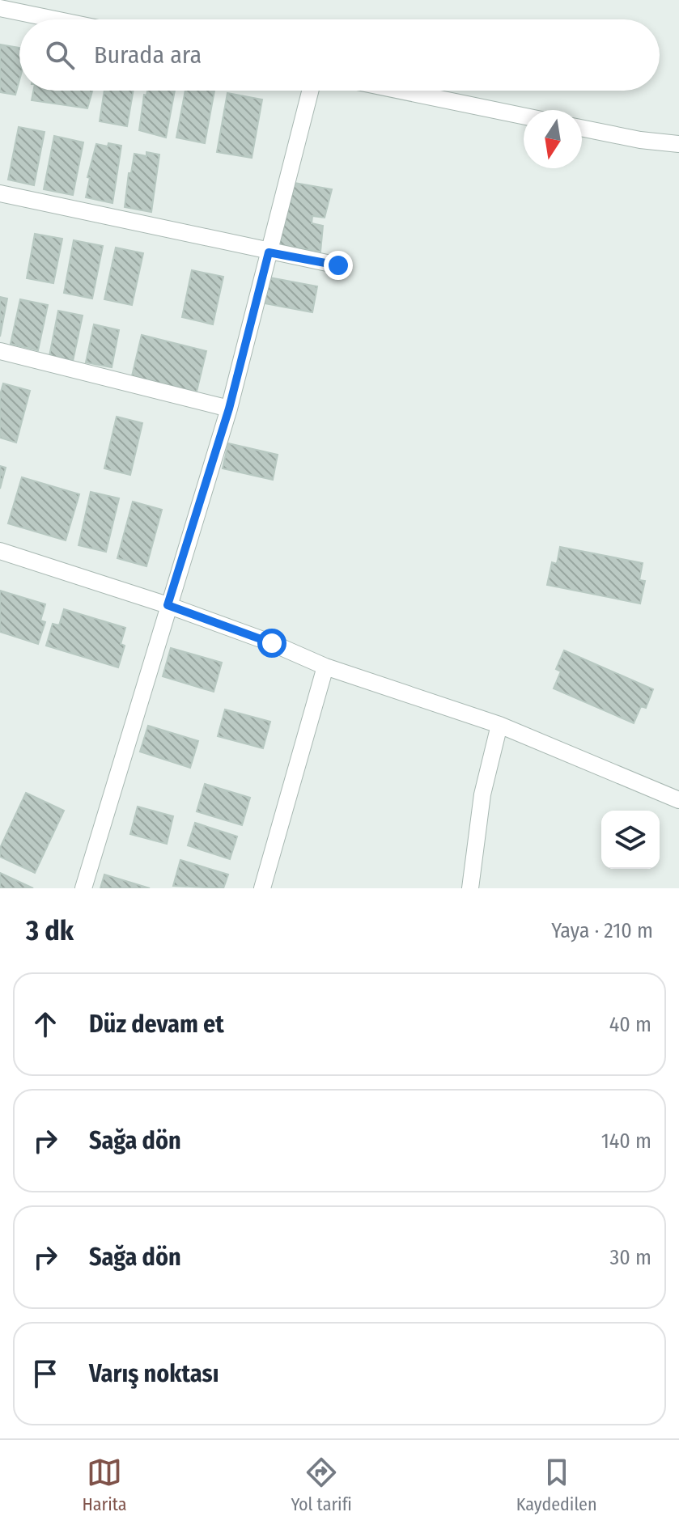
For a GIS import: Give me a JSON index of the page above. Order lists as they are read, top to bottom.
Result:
{
  "north": "bottom",
  "page": {
    "search": "Burada ara",
    "heading": ["3 dk", "Yaya · 210 m"],
    "list": [
      ["Düz devam et", "40 m"],
      ["Sağa dön", "140 m"],
      ["Sağa dön", "30 m"],
      "Varış noktası"
    ],
    "nav": ["Harita", "Yol tarifi", "Kaydedilen"]
  }
}
